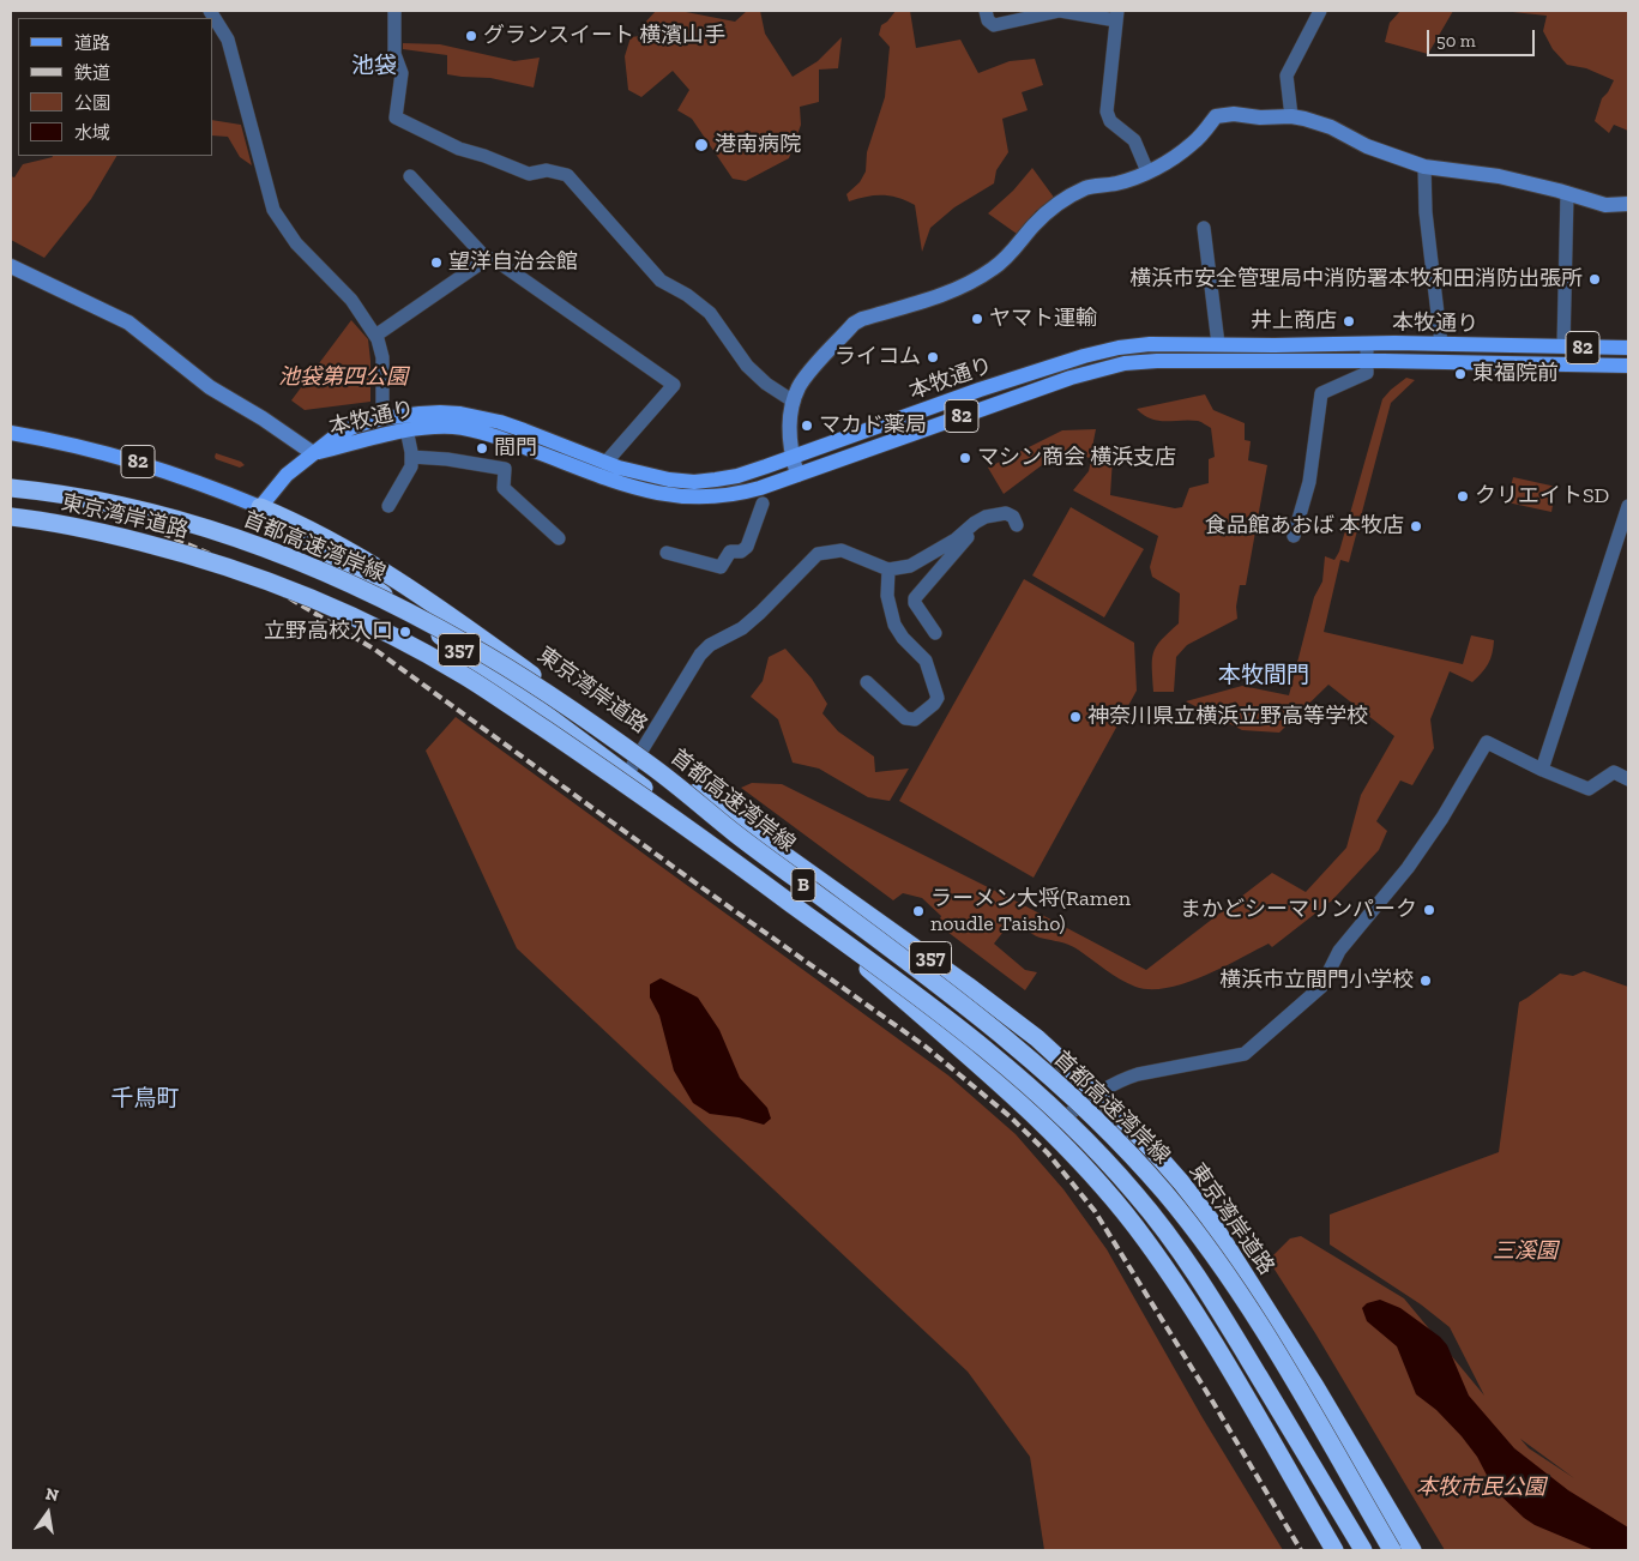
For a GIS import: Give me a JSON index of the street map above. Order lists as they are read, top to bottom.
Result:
{
  "streets": {
    "highway": [
      "東京湾岸道路",
      "首都高速湾岸線",
      "357",
      "B"
    ],
    "main road": ["本牧通り", "82"]
  },
  "crossings": [
    ["本牧通り", "82"],
    ["本牧通り", "東京湾岸道路"],
    ["82", "東京湾岸道路"]
  ],
  "districts": ["池袋", "本牧間門", "千鳥町"],
  "parks": ["池袋第四公園", "三溪園", "本牧市民公園"],
  "places": [
    "グランスイート 横濱山手",
    "港南病院",
    "望洋自治会館",
    "横浜市安全管理局中消防署本牧和田消防出張所",
    "ヤマト運輸",
    "井上商店",
    "ライコム",
    "東福院前",
    "マカド薬局",
    "間門",
    "マシン商会 横浜支店",
    "クリエイトSD",
    "食品館あおば 本牧店",
    "立野高校入口",
    "神奈川県立横浜立野高等学校",
    "まかどシーマリンパーク",
    "ラーメン大将(Ramen noudle Taisho)",
    "横浜市立間門小学校"
  ],
  "legend": [
    "道路",
    "鉄道",
    "公園",
    "水域"
  ],
  "scale_bar": "50 m",
  "north": "top"
}
